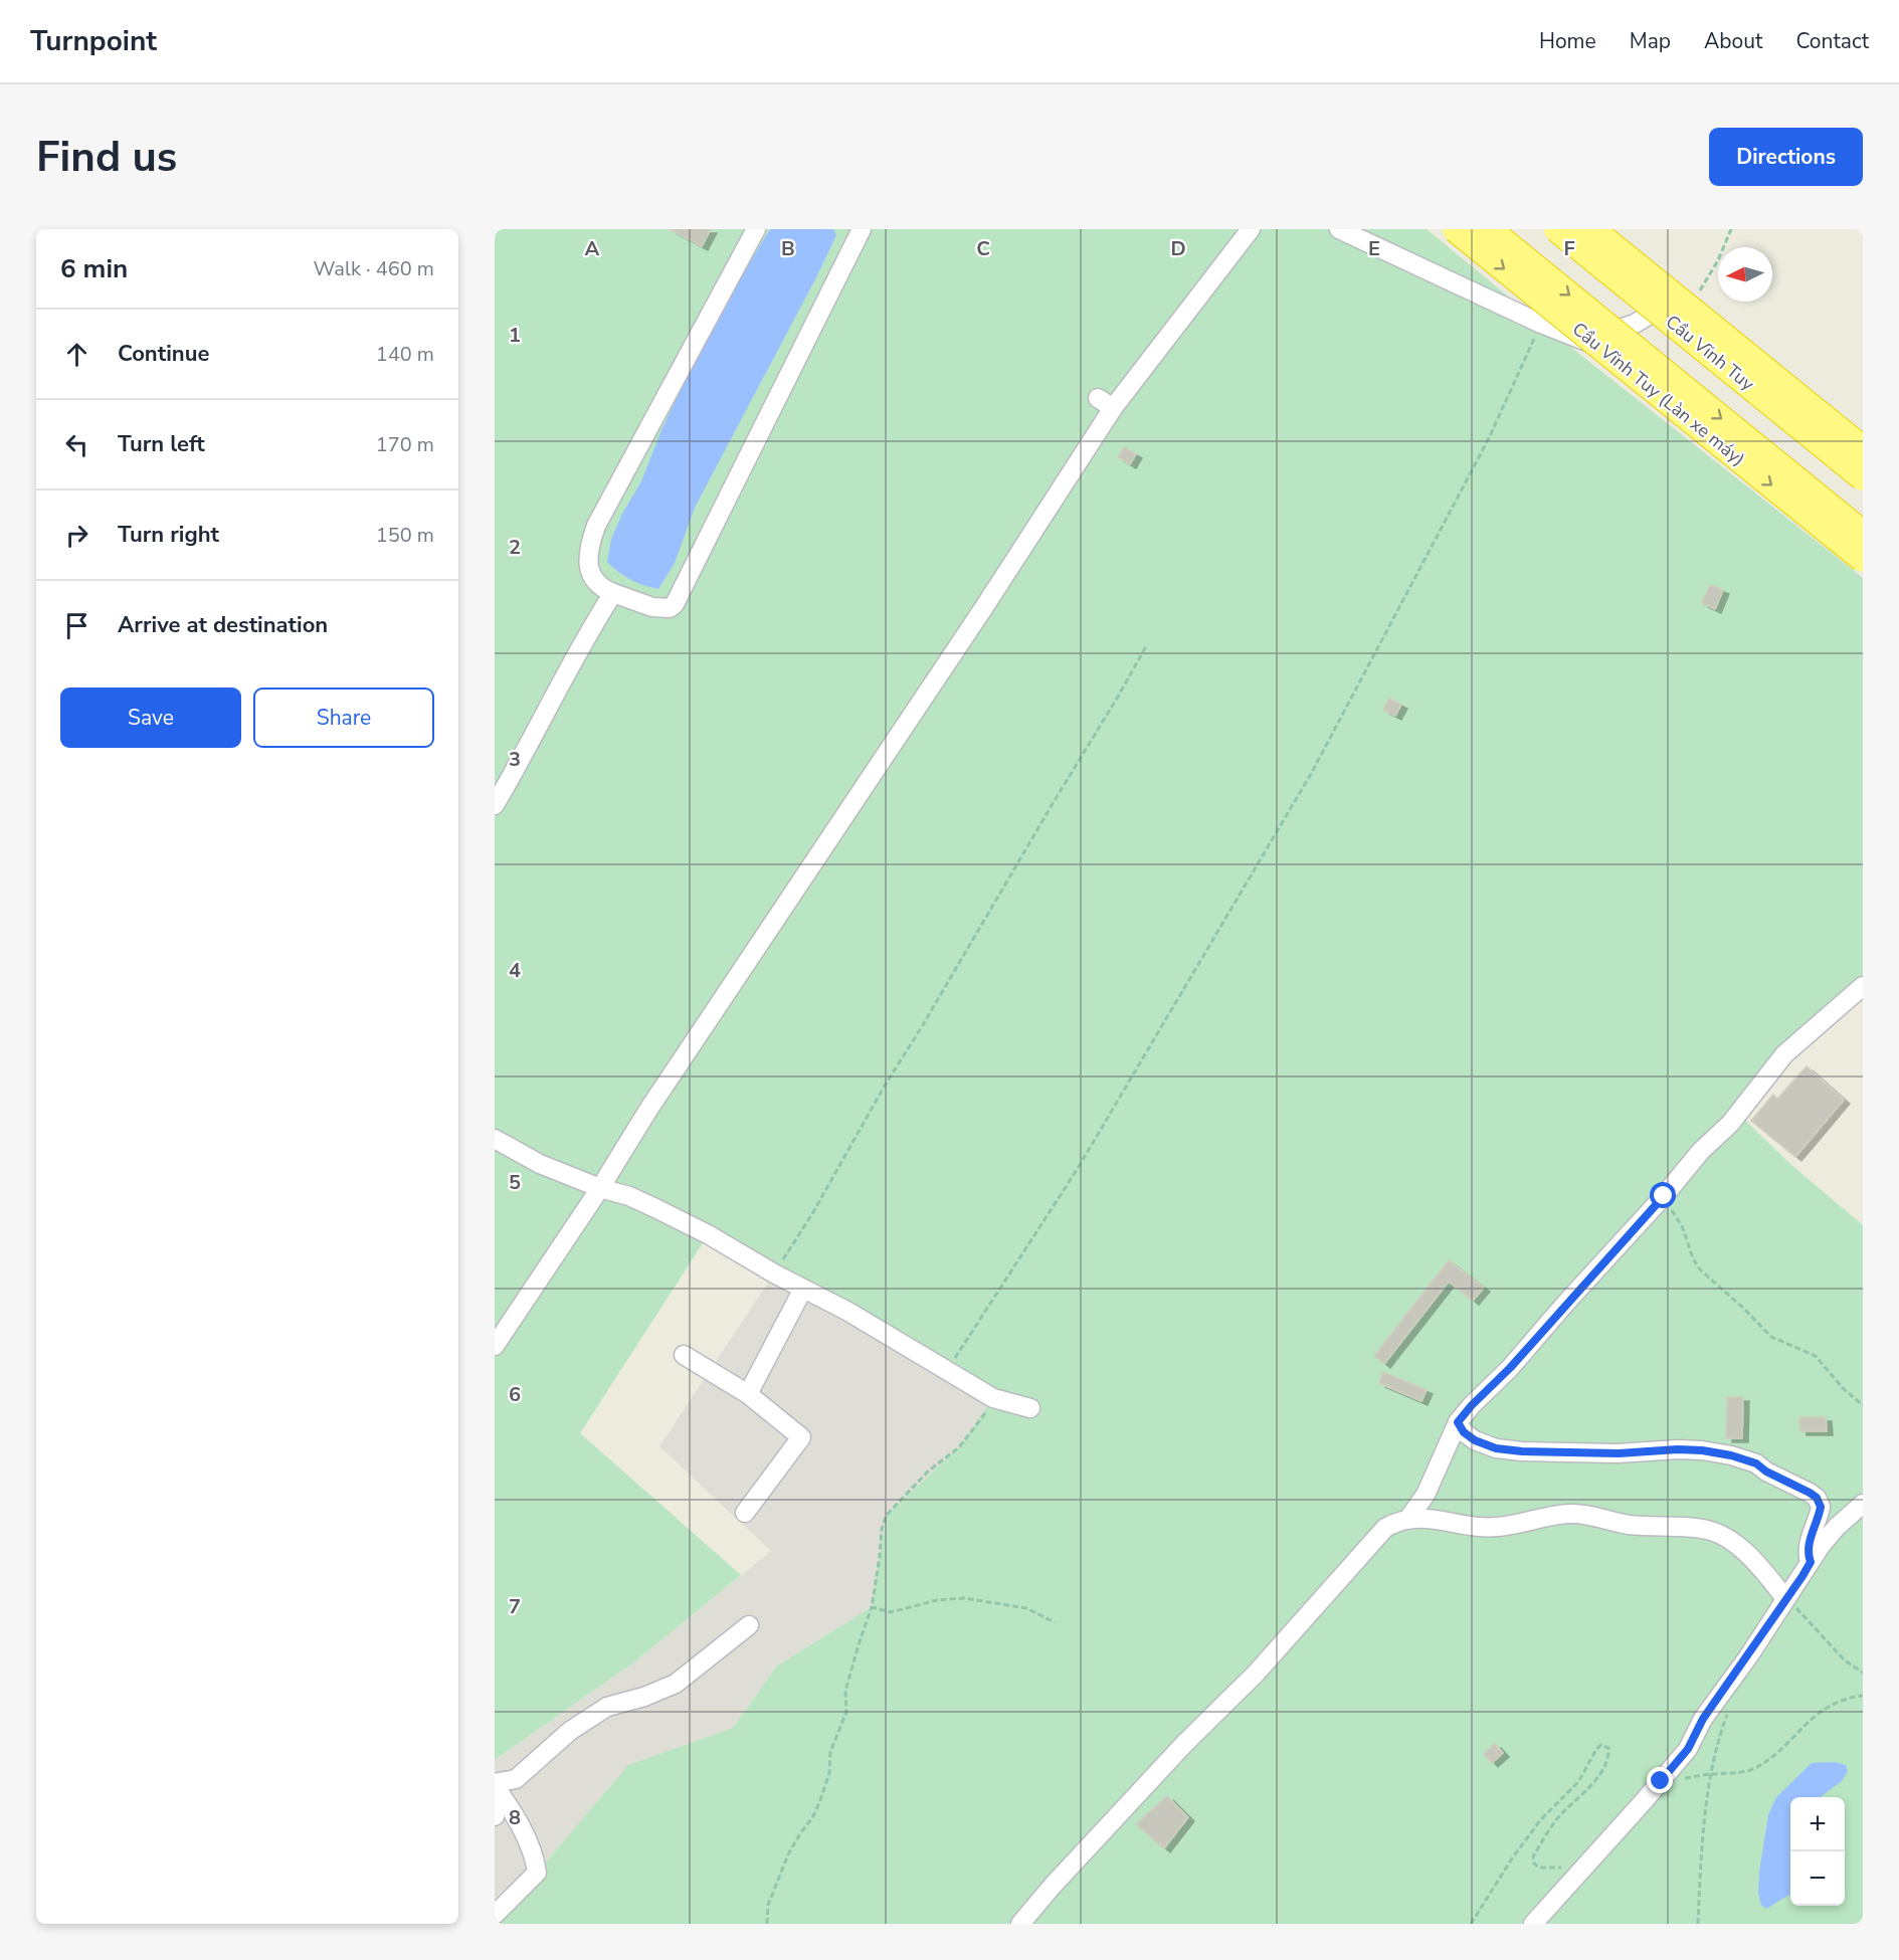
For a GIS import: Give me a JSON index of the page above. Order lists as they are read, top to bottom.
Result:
{
  "streets": {
    "highway": ["Cầu Vĩnh Tuy", "Cầu Vĩnh Tuy (Làn xe máy)"]
  },
  "north": "left",
  "page": {
    "header": "Turnpoint",
    "nav": [
      "Home",
      "Map",
      "About",
      "Contact"
    ],
    "buttons": [
      "Directions",
      ["Save", "Share"]
    ],
    "title": "Find us",
    "heading": ["6 min", "Walk · 460 m"],
    "list": [
      ["Continue", "140 m"],
      ["Turn left", "170 m"],
      ["Turn right", "150 m"],
      "Arrive at destination"
    ],
    "map_buttons": ["+", "−"]
  },
  "grid": {
    "columns": [
      "A",
      "B",
      "C",
      "D",
      "E",
      "F"
    ],
    "rows": [
      "1",
      "2",
      "3",
      "4",
      "5",
      "6",
      "7",
      "8"
    ]
  }
}
